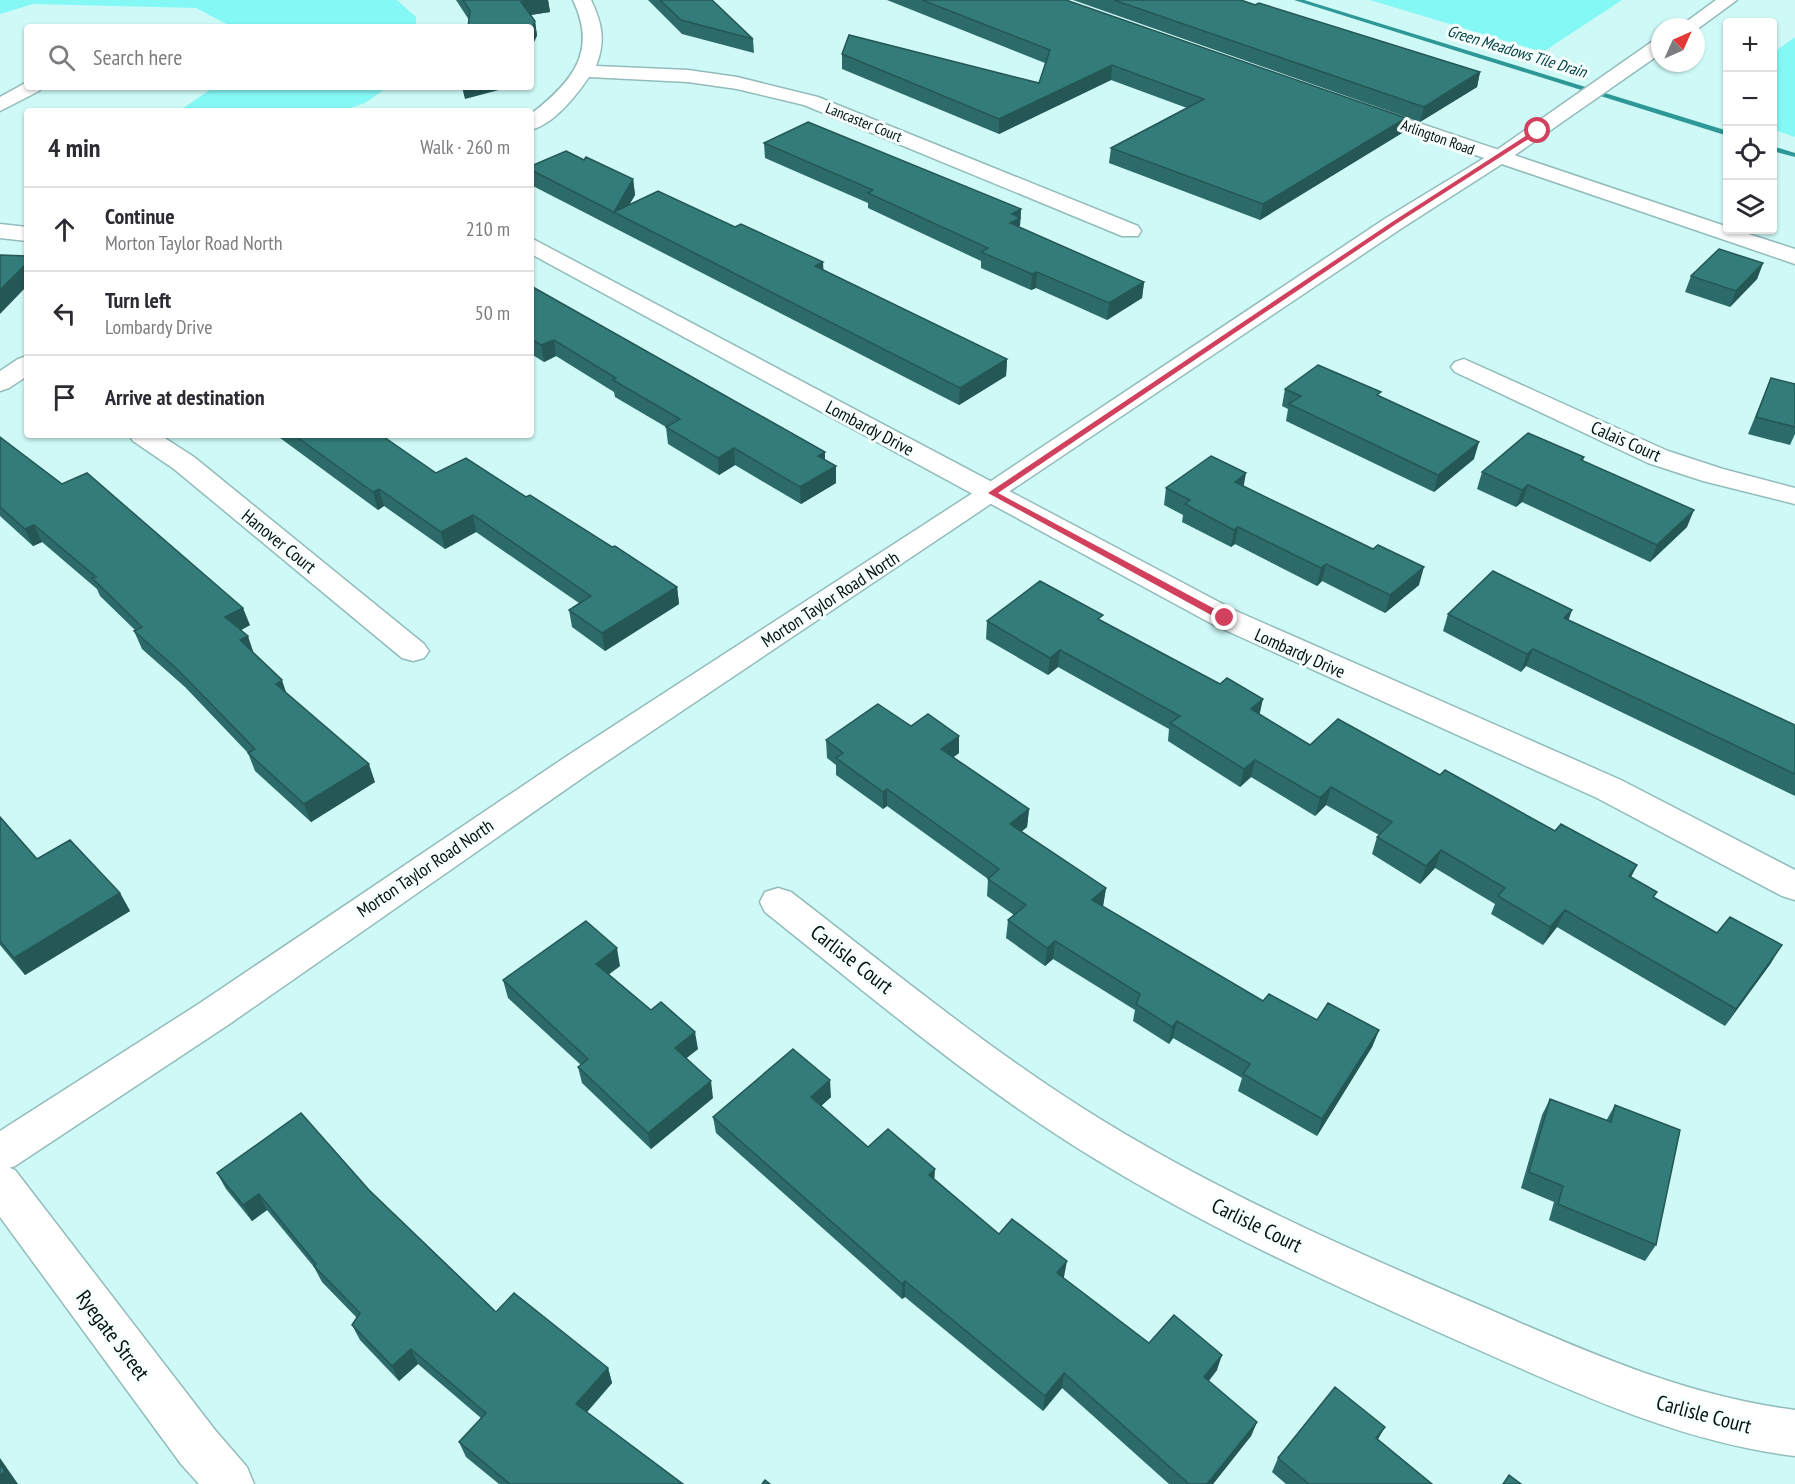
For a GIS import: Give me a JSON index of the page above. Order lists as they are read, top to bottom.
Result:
{
  "streets": {
    "street": [
      "Lancaster Court",
      "Arlington Road",
      "Lombardy Drive",
      "Calais Court",
      "Hanover Court",
      "Morton Taylor Road North",
      "Carlisle Court",
      "Ryegate Street"
    ]
  },
  "crossings": [
    ["Arlington Road", "Morton Taylor Road North"],
    ["Lombardy Drive", "Morton Taylor Road North"]
  ],
  "water": ["Green Meadows Tile Drain"],
  "north": "top right",
  "page": {
    "map_buttons": ["+", "−"],
    "search": "Search here",
    "heading": ["4 min", "Walk · 260 m"],
    "list": [
      ["Continue", "Morton Taylor Road North", "210 m"],
      ["Turn left", "Lombardy Drive", "50 m"],
      "Arrive at destination"
    ]
  }
}
